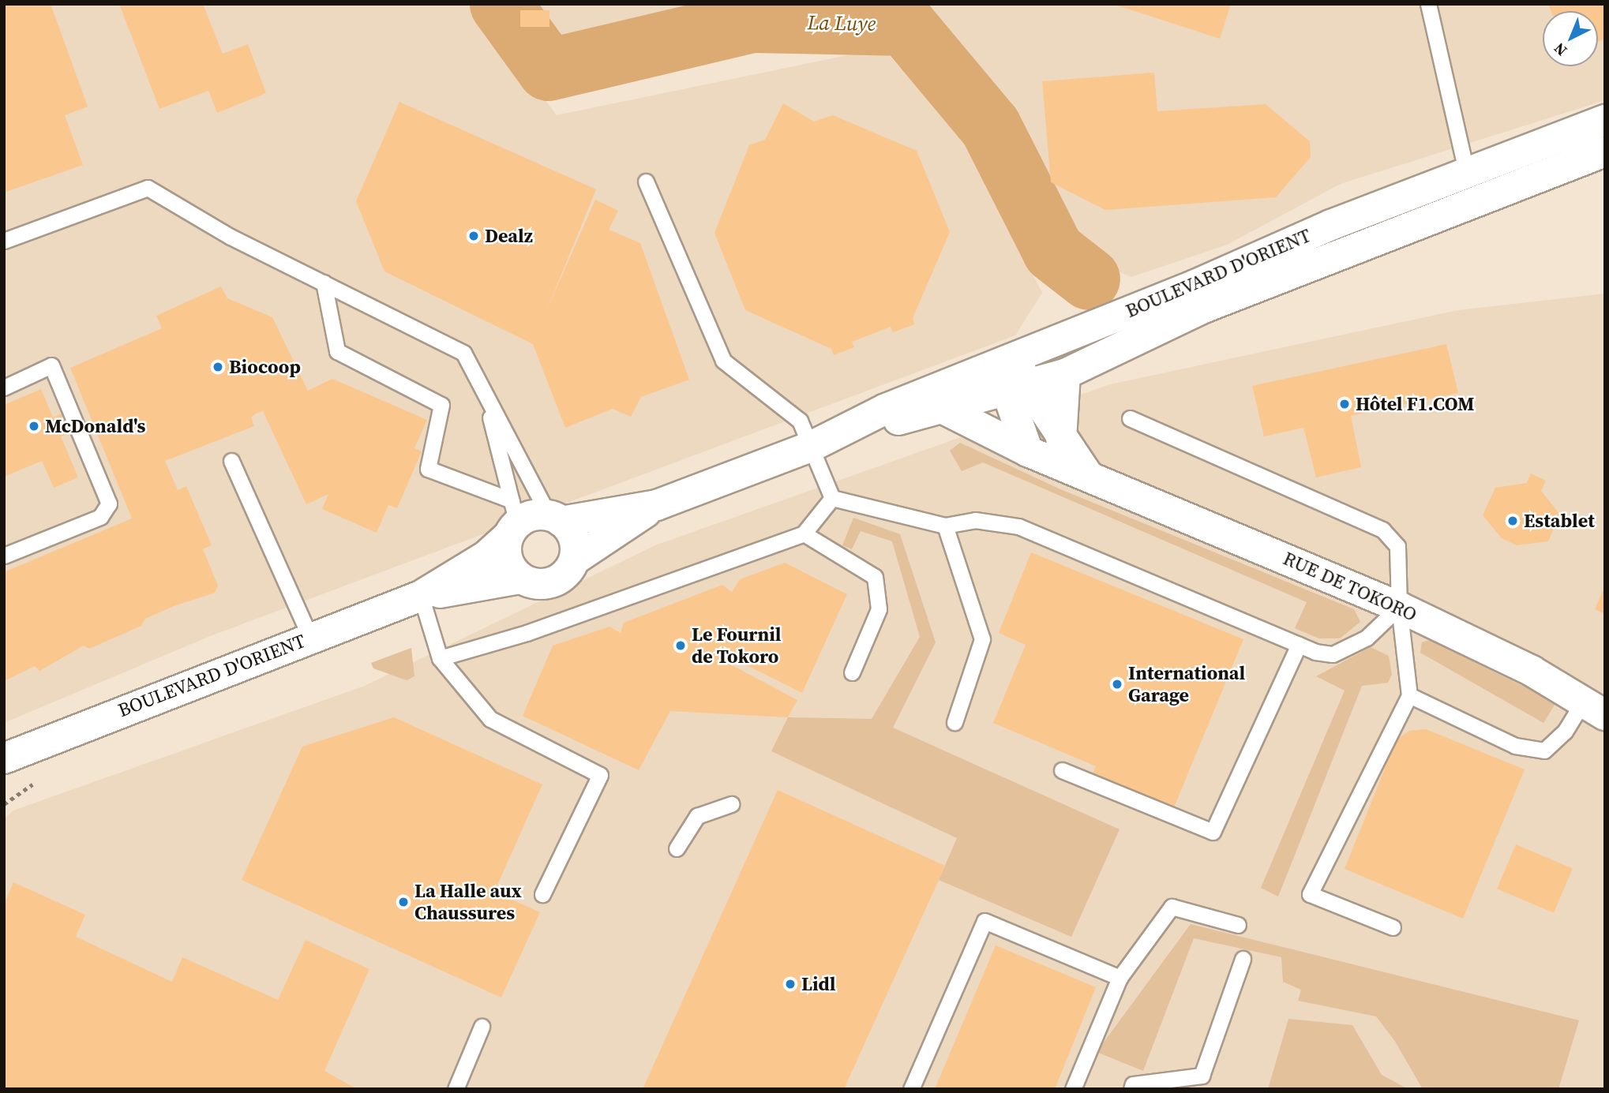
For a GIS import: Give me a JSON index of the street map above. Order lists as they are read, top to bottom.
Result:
{
  "streets": {
    "street": ["BOULEVARD D'ORIENT", "RUE DE TOKORO"]
  },
  "crossings": [
    ["BOULEVARD D'ORIENT", "RUE DE TOKORO"]
  ],
  "water": ["La Luye"],
  "places": [
    "Dealz",
    "Biocoop",
    "Hôtel F1.COM",
    "McDonald's",
    "Establet",
    "Le Fournil de Tokoro",
    "International Garage",
    "La Halle aux Chaussures",
    "Lidl"
  ],
  "north": "bottom left"
}
